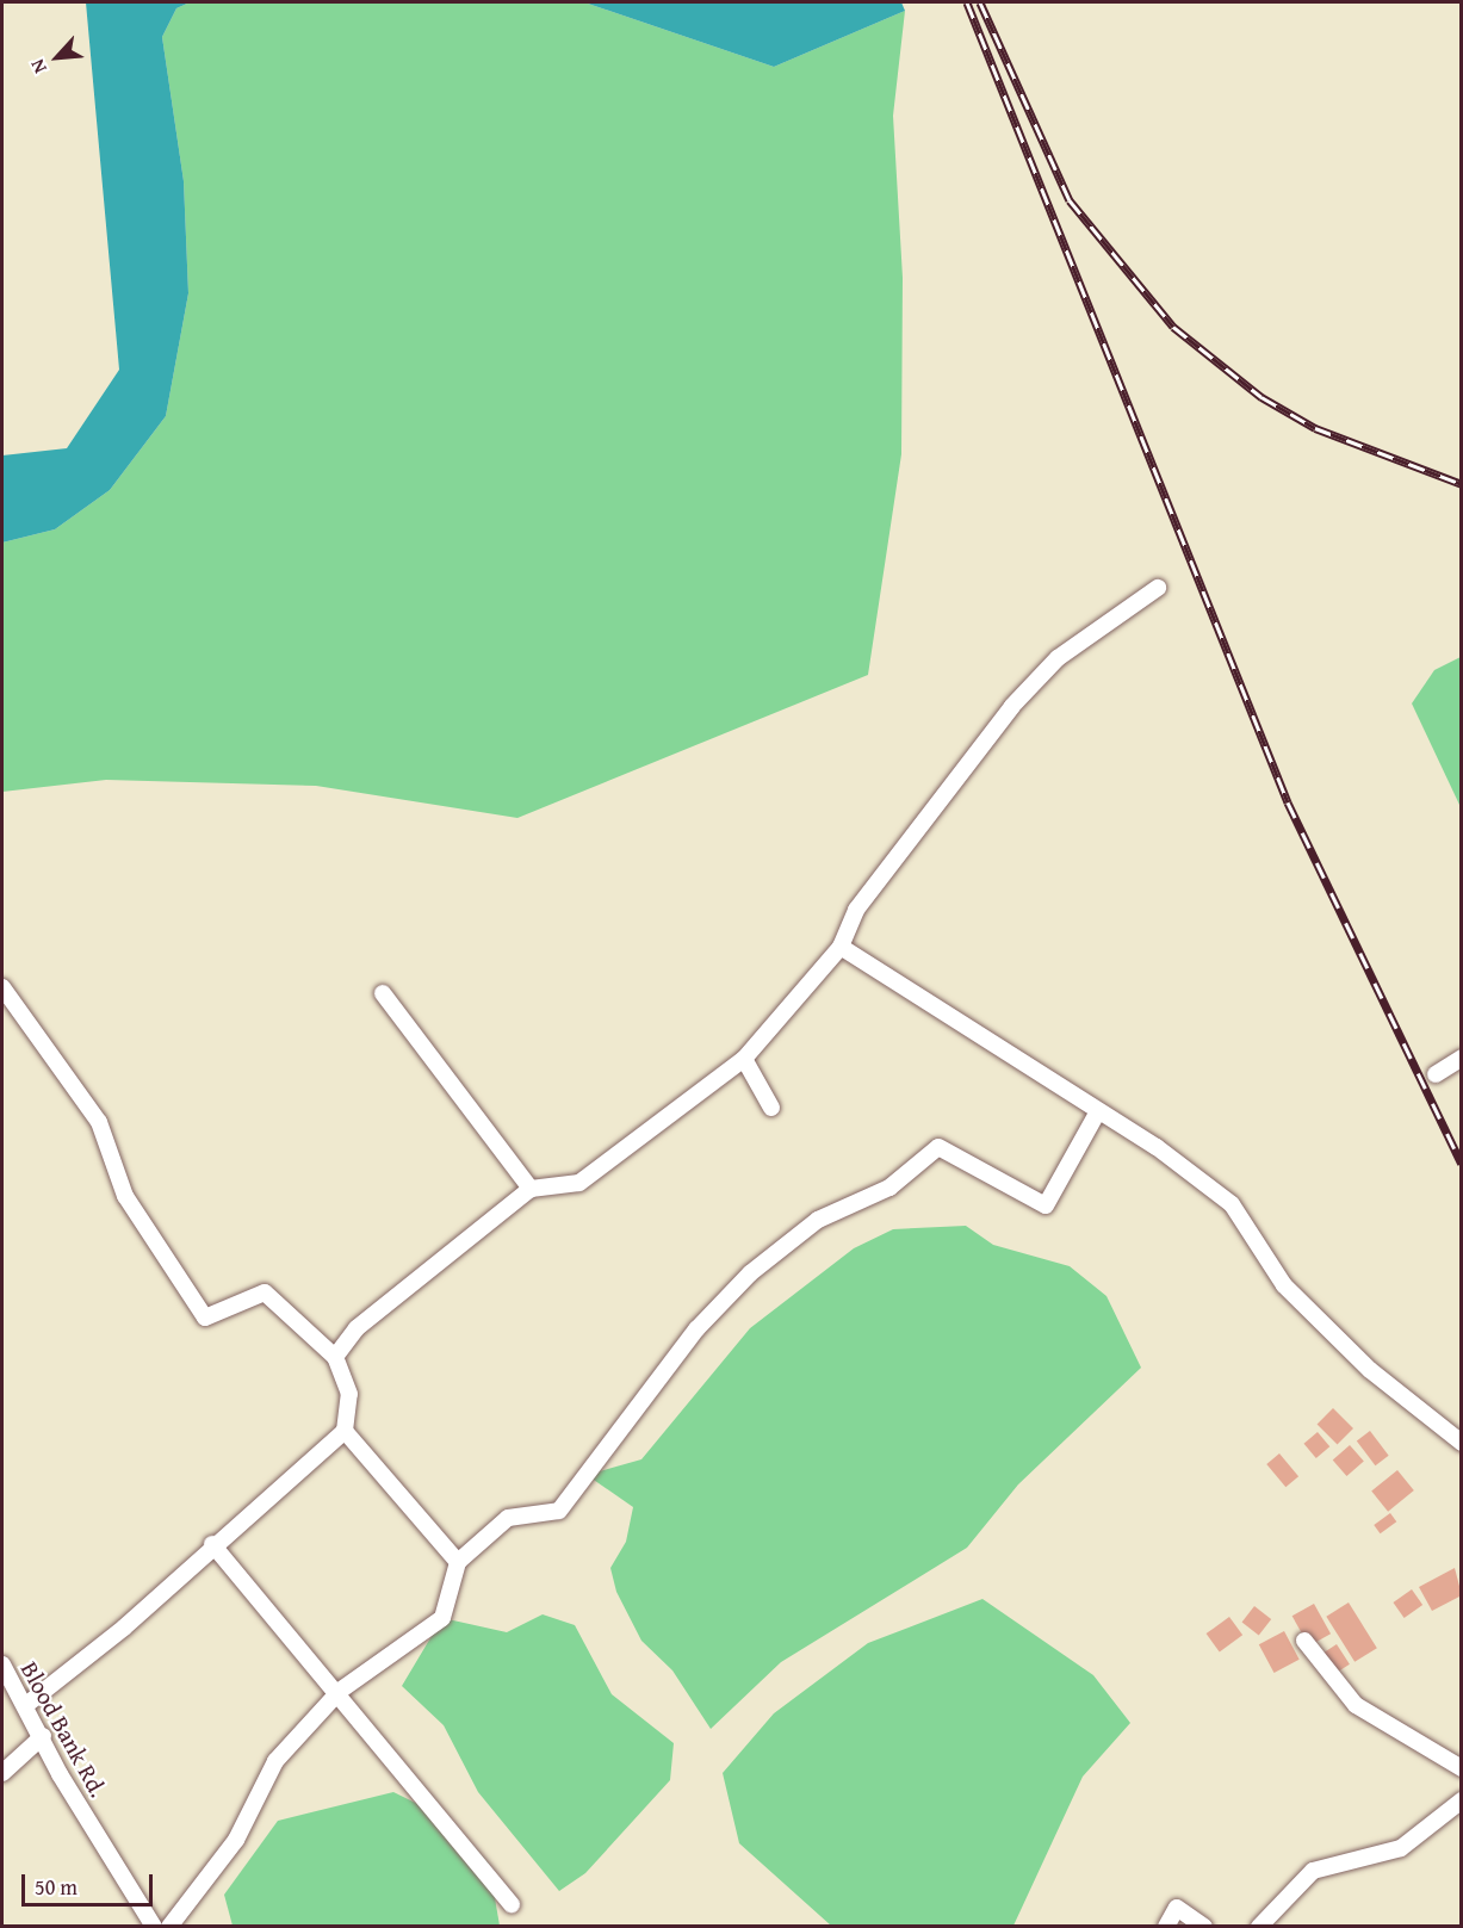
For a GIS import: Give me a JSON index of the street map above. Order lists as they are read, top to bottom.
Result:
{
  "streets": {
    "street": ["Blood Bank Rd."]
  },
  "scale_bar": "50 m",
  "north": "bottom left"
}
